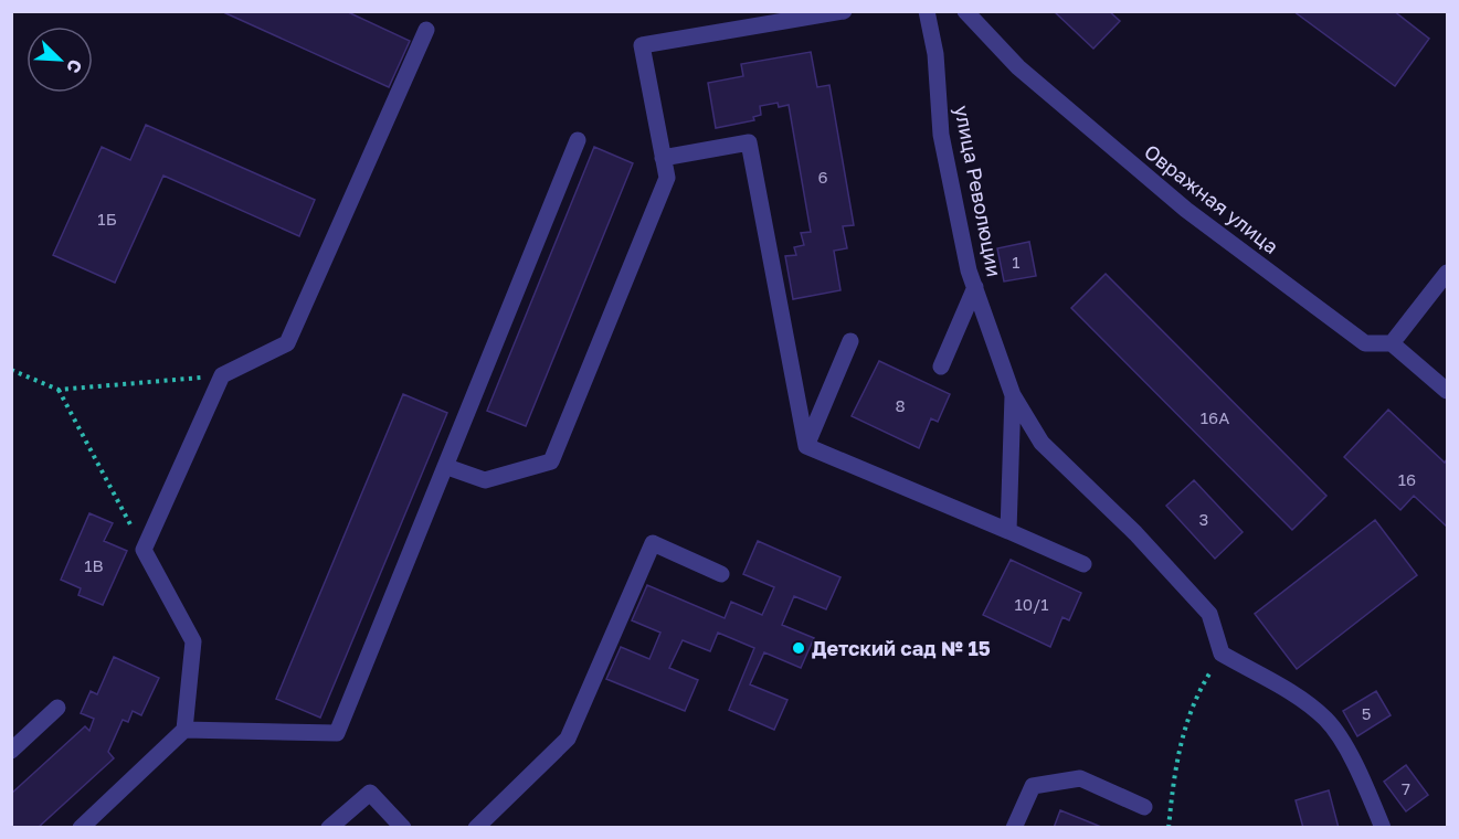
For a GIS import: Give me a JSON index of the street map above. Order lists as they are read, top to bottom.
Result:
{
  "streets": {
    "street": ["улица Революции", "Овражная улица"]
  },
  "places": ["Детский сад № 15"],
  "house_numbers": [
    "6",
    "1Б",
    "1",
    "8",
    "16А",
    "16",
    "3",
    "1В",
    "10/1",
    "5",
    "7"
  ],
  "north": "bottom right"
}
